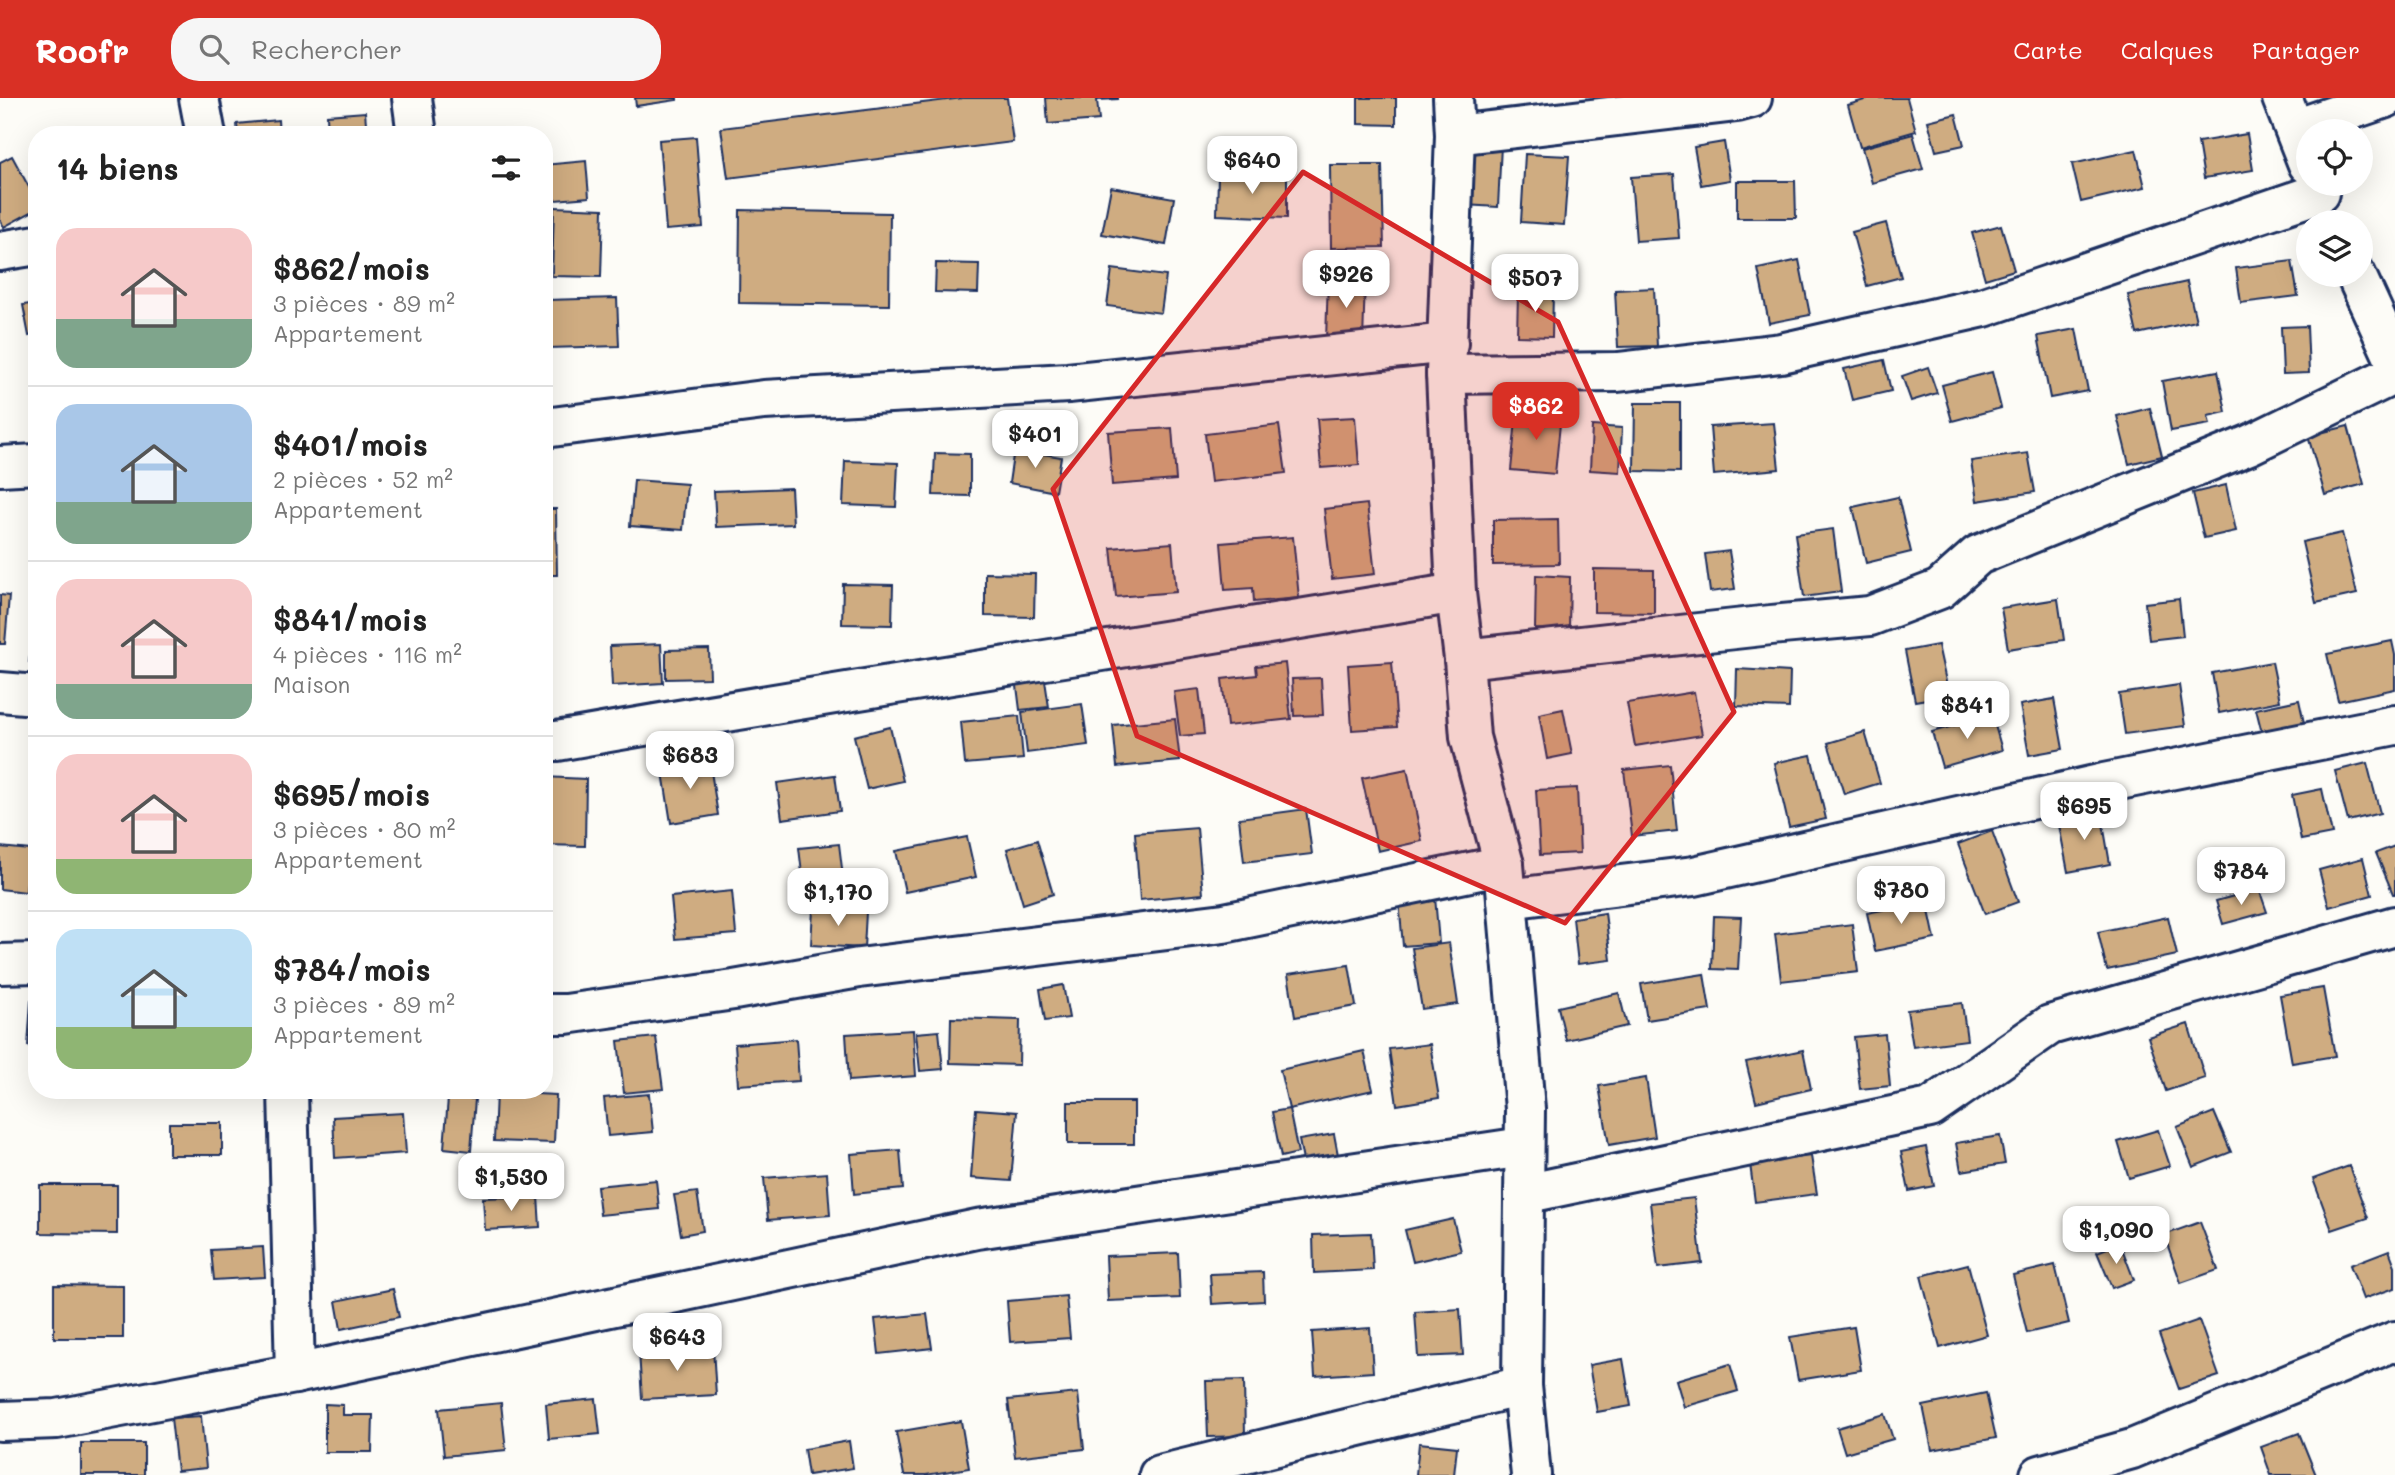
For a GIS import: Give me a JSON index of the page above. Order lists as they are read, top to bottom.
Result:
{
  "page": {
    "header": "Roofr",
    "search": "Rechercher",
    "nav": ["Carte", "Calques", "Partager"],
    "heading": "14 biens",
    "price": [
      "$640",
      "$926",
      "$507",
      "$862",
      "$401",
      "$841",
      "$683",
      "$695",
      "$784",
      "$780",
      "$1,170",
      "$1,530",
      "$1,090",
      "$643"
    ],
    "list": [
      {
        "name": "$862/mois",
        "note": "3 pièces · 89 m² · Appartement"
      },
      {
        "name": "$401/mois",
        "note": "2 pièces · 52 m² · Appartement"
      },
      {
        "name": "$841/mois",
        "note": "4 pièces · 116 m² · Maison"
      },
      {
        "name": "$695/mois",
        "note": "3 pièces · 80 m² · Appartement"
      },
      {
        "name": "$784/mois",
        "note": "3 pièces · 89 m² · Appartement"
      }
    ]
  }
}
